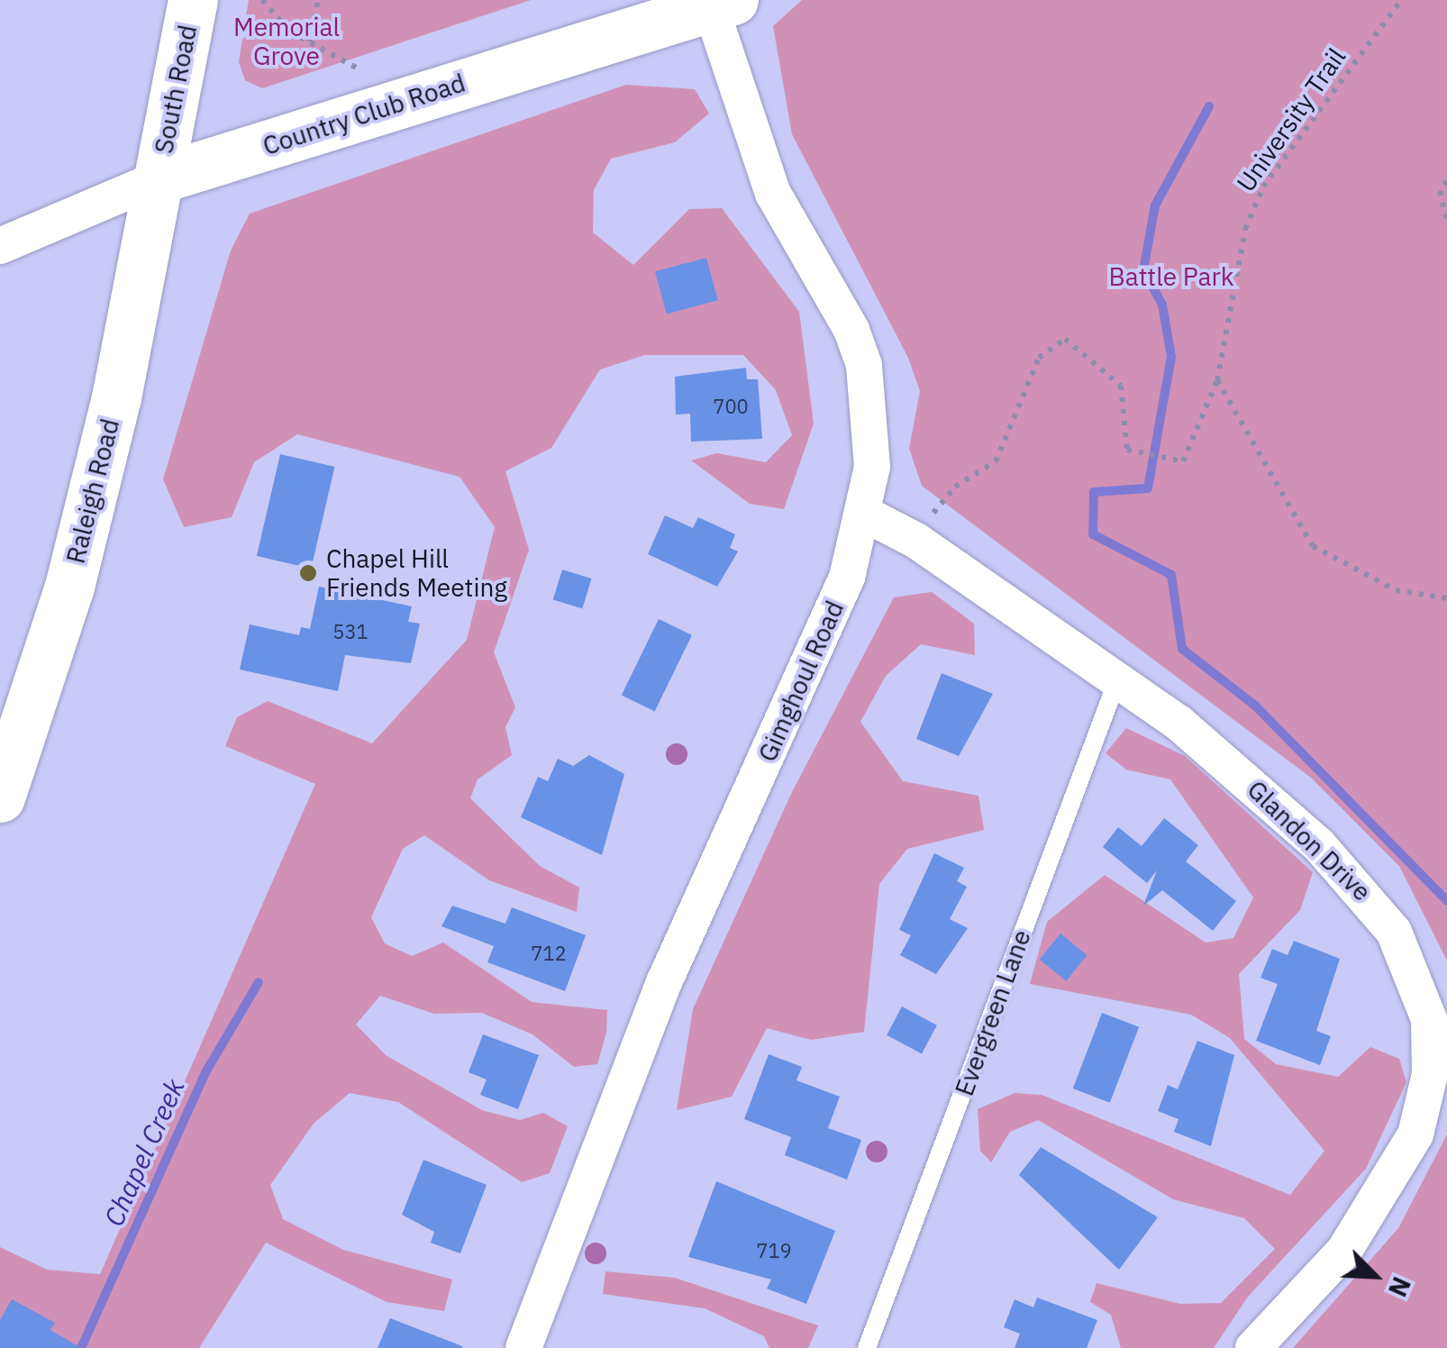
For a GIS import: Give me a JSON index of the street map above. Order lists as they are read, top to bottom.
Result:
{
  "streets": {
    "main road": ["South Road", "Country Club Road", "Raleigh Road"],
    "street": ["Gimghoul Road", "Glandon Drive"],
    "lane": ["Evergreen Lane"],
    "path": ["University Trail"]
  },
  "crossings": [
    ["South Road", "Country Club Road"],
    ["South Road", "Raleigh Road"],
    ["Country Club Road", "Raleigh Road"],
    ["Country Club Road", "Gimghoul Road"],
    ["University Trail", "Glandon Drive"],
    ["Gimghoul Road", "Glandon Drive"],
    ["Glandon Drive", "Evergreen Lane"]
  ],
  "water": ["Chapel Creek"],
  "parks": ["Memorial Grove", "Battle Park"],
  "places": ["Chapel Hill Friends Meeting"],
  "house_numbers": [
    "700",
    "531",
    "712",
    "719"
  ],
  "north": "bottom right"
}
